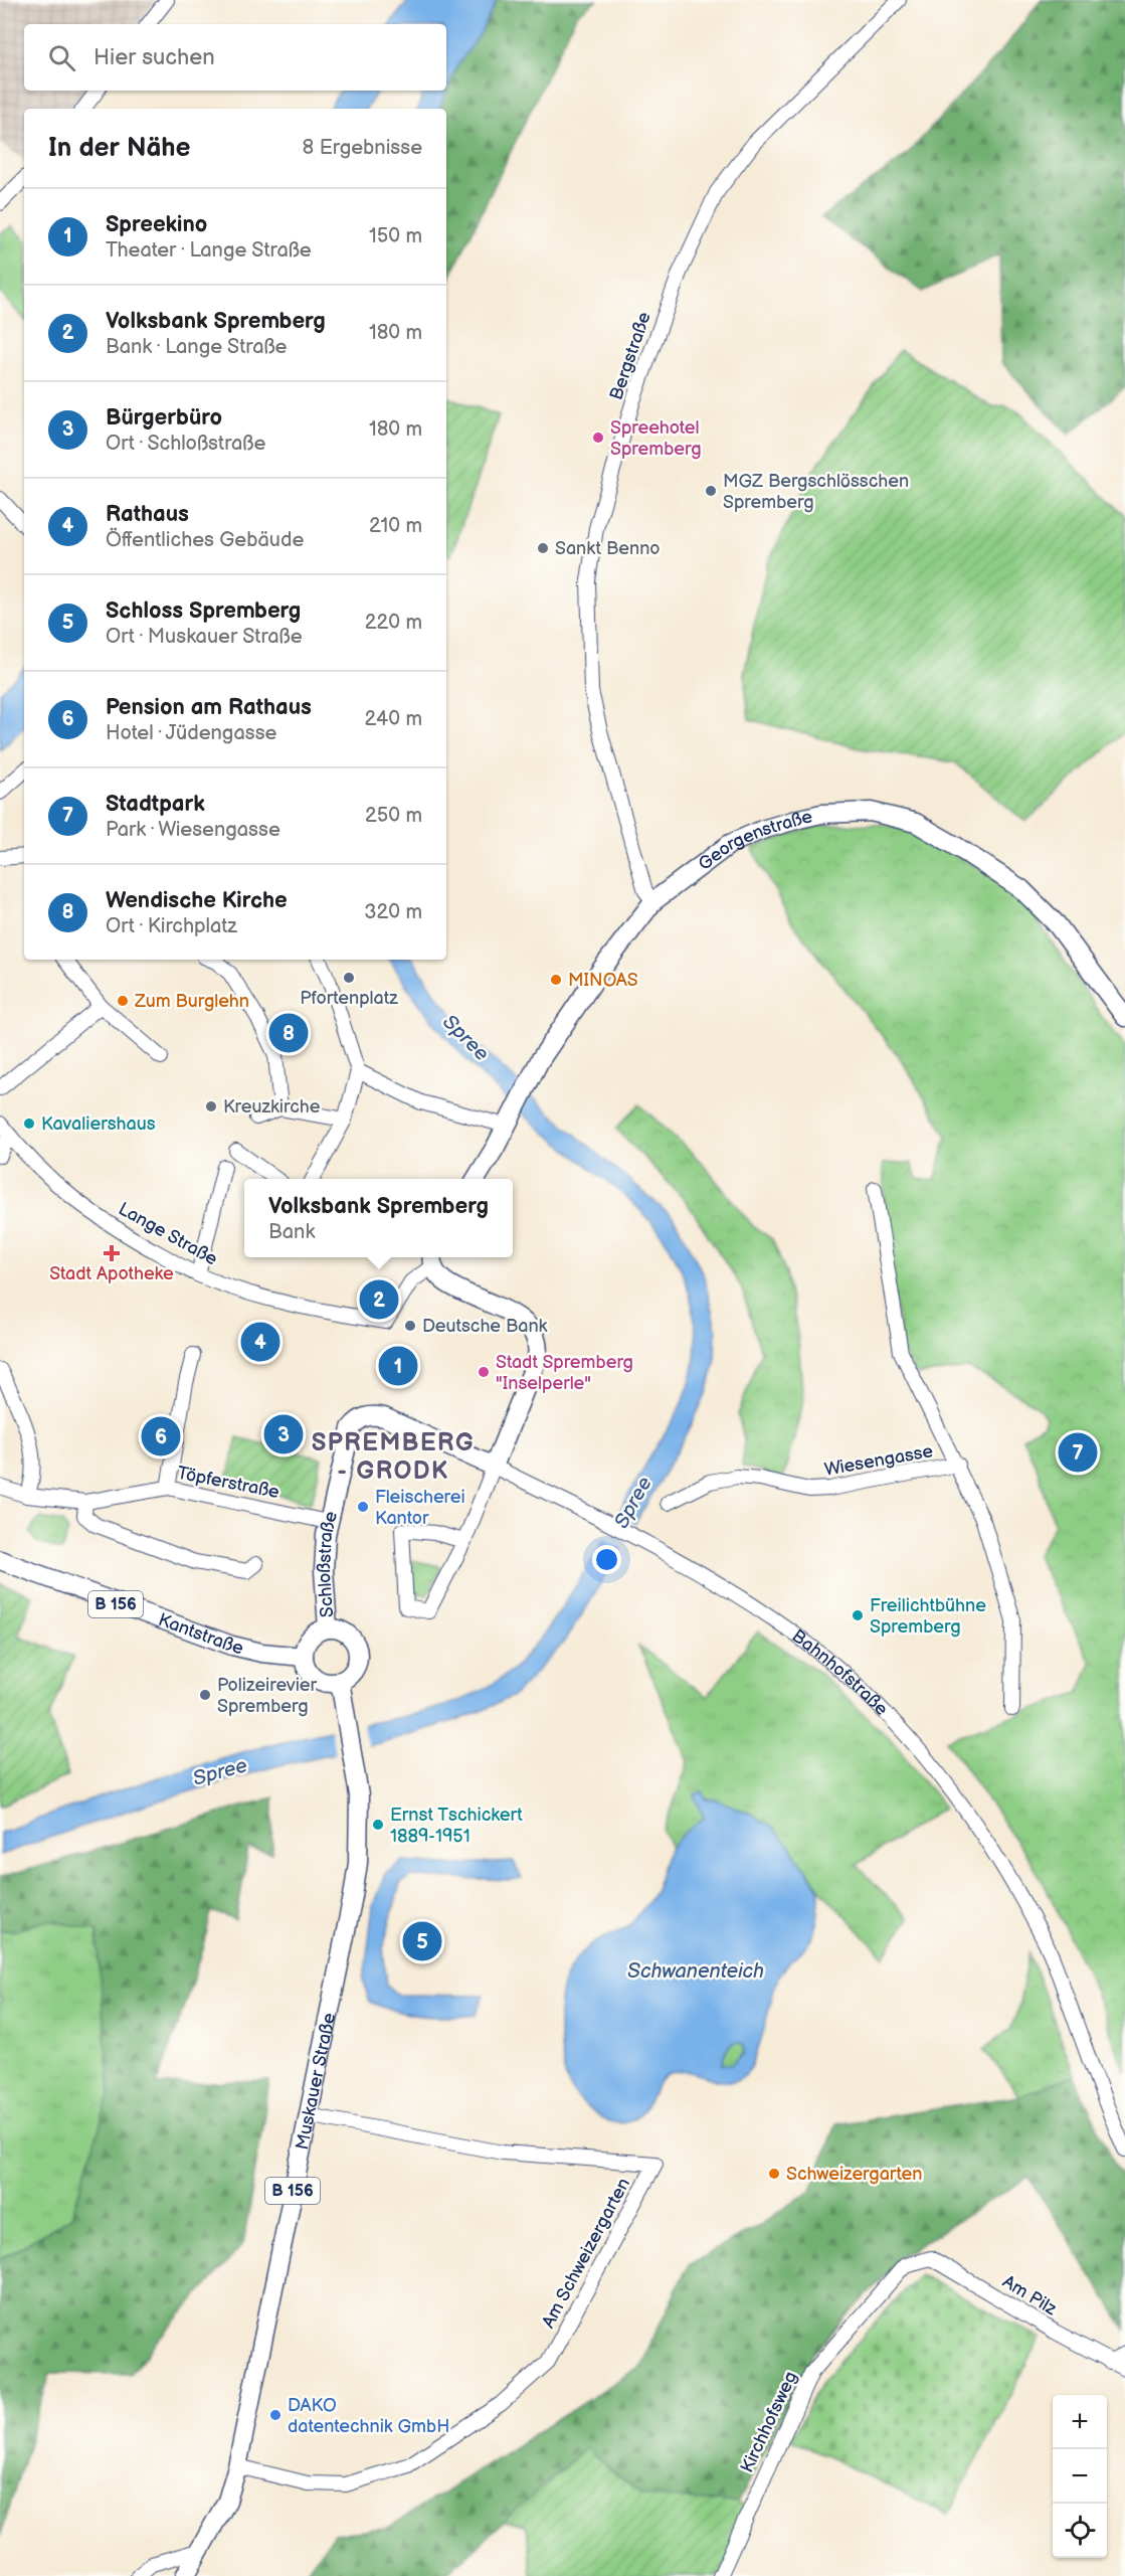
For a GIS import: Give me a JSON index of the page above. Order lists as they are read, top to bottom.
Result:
{
  "streets": {
    "main road": [
      "Georgenstraße",
      "Schloßstraße",
      "B 156",
      "Kantstraße",
      "Bahnhofstraße",
      "Muskauer Straße"
    ],
    "street": [
      "Bergstraße",
      "Lange Straße",
      "Wiesengasse",
      "Töpferstraße",
      "Am Schweizergarten",
      "Am Pilz",
      "Kirchhofsweg"
    ]
  },
  "crossings": [
    ["Bergstraße", "Georgenstraße"],
    ["Töpferstraße", "Schloßstraße"],
    ["Schloßstraße", "Kantstraße"],
    ["Schloßstraße", "Bahnhofstraße"],
    ["Schloßstraße", "Muskauer Straße"],
    ["Kantstraße", "Muskauer Straße"],
    ["Muskauer Straße", "Am Schweizergarten"],
    ["Am Pilz", "Kirchhofsweg"]
  ],
  "districts": ["SPREMBERG - GRODK"],
  "water": ["Spree", "Schwanenteich"],
  "places": {
    "other": [
      "Spreehotel Spremberg",
      "MGZ Bergschlösschen Spremberg",
      "Sankt Benno",
      "Pfortenplatz",
      "MINOAS",
      "Zum Burglehn",
      "Kreuzkirche",
      "Kavaliershaus",
      "Deutsche Bank",
      "Stadt Spremberg \"Inselperle\"",
      "Fleischerei Kantor",
      "Freilichtbühne Spremberg",
      "Polizeirevier Spremberg",
      "Ernst Tschickert 1889-1951",
      "Schweizergarten",
      "DAKO datentechnik GmbH"
    ],
    "health": ["Stadt Apotheke"]
  },
  "page": {
    "search": "Hier suchen",
    "heading": ["In der Nähe", "8 Ergebnisse"],
    "list": [
      {
        "mark": "1",
        "name": "Spreekino",
        "note": "Theater · Lange Straße",
        "value": "150 m"
      },
      {
        "mark": "2",
        "name": "Volksbank Spremberg",
        "note": "Bank · Lange Straße",
        "value": "180 m"
      },
      {
        "mark": "3",
        "name": "Bürgerbüro",
        "note": "Ort · Schloßstraße",
        "value": "180 m"
      },
      {
        "mark": "4",
        "name": "Rathaus",
        "note": "Öffentliches Gebäude",
        "value": "210 m"
      },
      {
        "mark": "5",
        "name": "Schloss Spremberg",
        "note": "Ort · Muskauer Straße",
        "value": "220 m"
      },
      {
        "mark": "6",
        "name": "Pension am Rathaus",
        "note": "Hotel · Jüdengasse",
        "value": "240 m"
      },
      {
        "mark": "7",
        "name": "Stadtpark",
        "note": "Park · Wiesengasse",
        "value": "250 m"
      },
      {
        "mark": "8",
        "name": "Wendische Kirche",
        "note": "Ort · Kirchplatz",
        "value": "320 m"
      }
    ],
    "pins": [
      "8",
      "2",
      "4",
      "1",
      "3",
      "6",
      "7",
      "5"
    ],
    "popup": ["Volksbank Spremberg", "Bank"],
    "map_buttons": ["+", "−"]
  }
}
